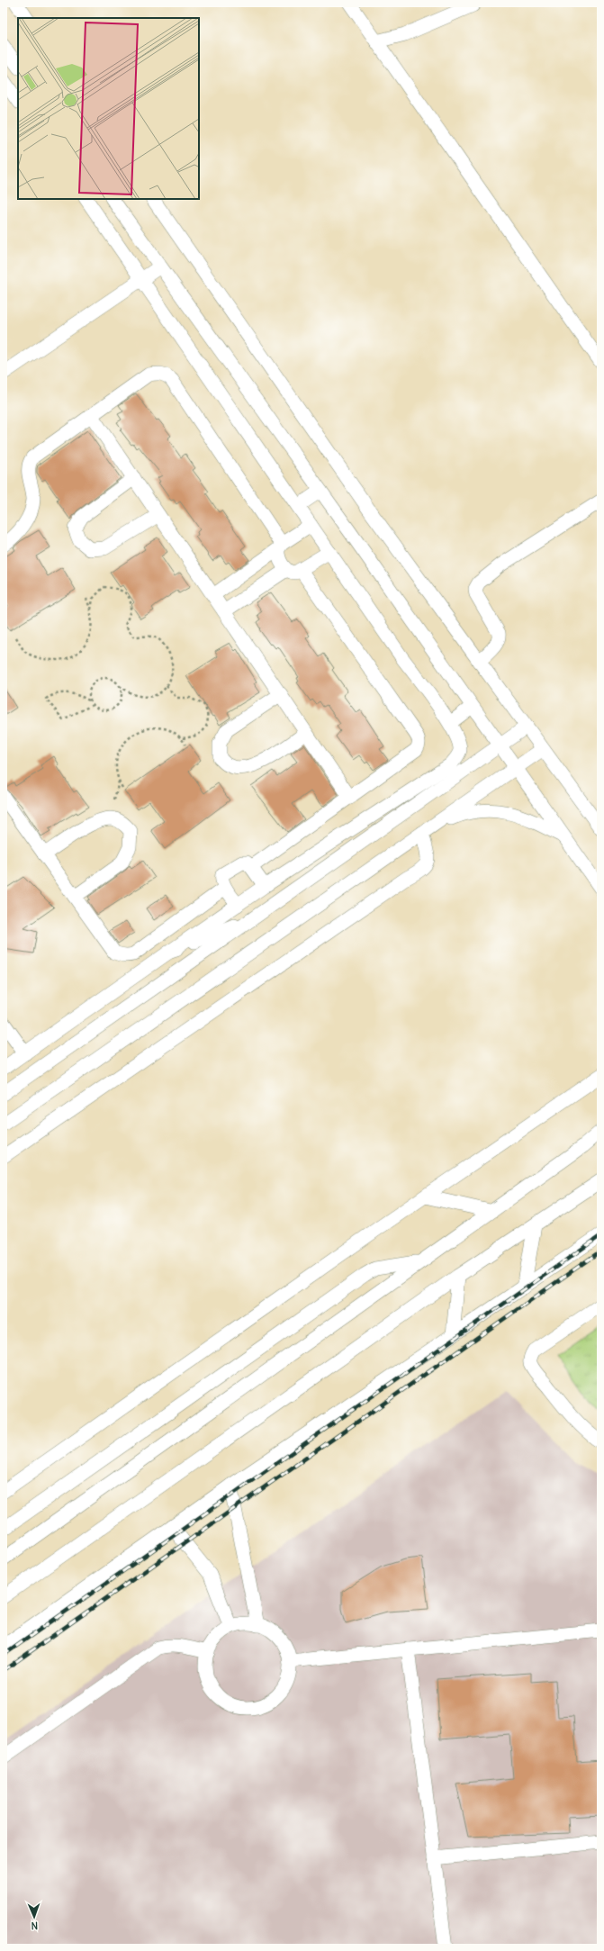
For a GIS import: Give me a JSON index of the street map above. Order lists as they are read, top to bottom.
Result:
{
  "north": "bottom"
}
